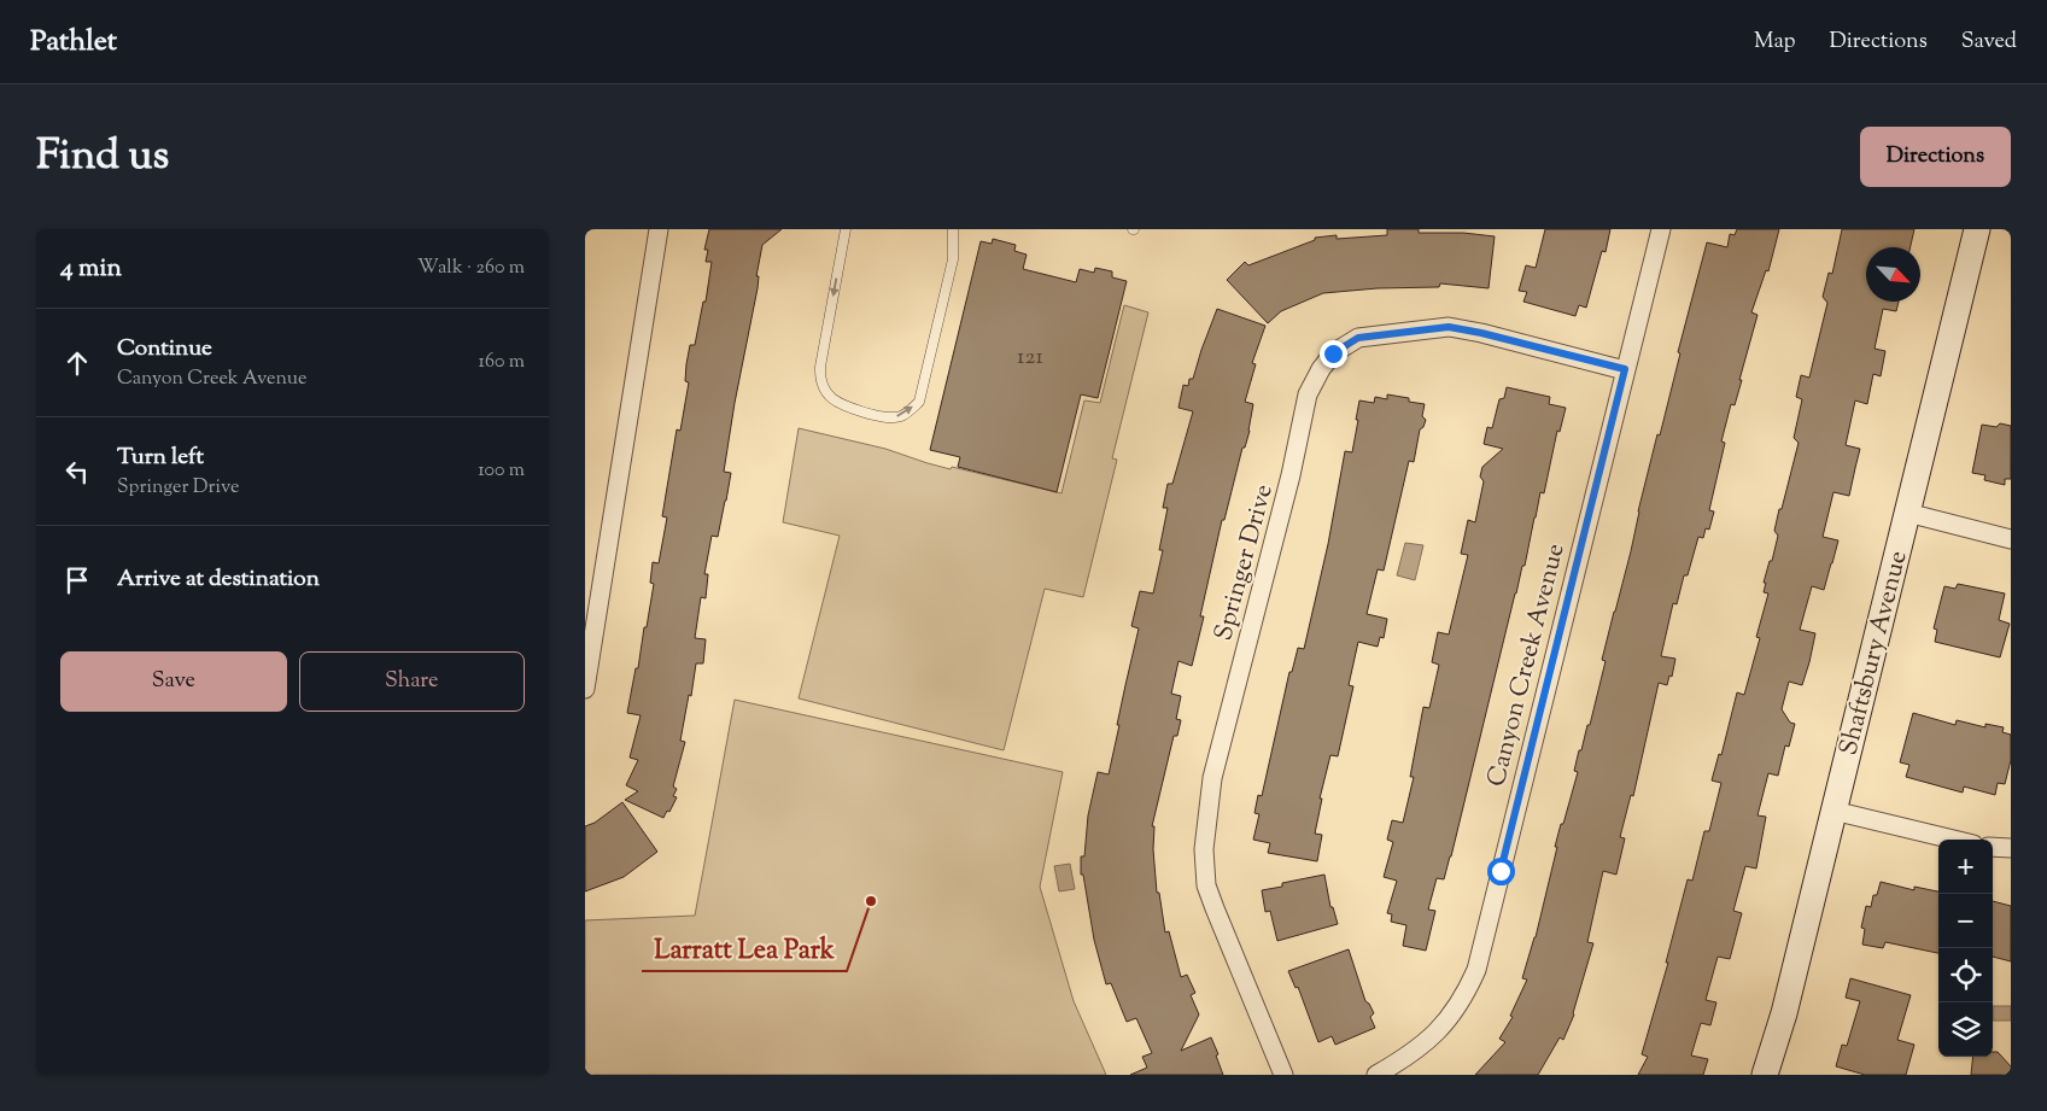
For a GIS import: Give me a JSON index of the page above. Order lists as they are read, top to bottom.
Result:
{
  "streets": {
    "street": ["Springer Drive", "Shaftsbury Avenue", "Canyon Creek Avenue"]
  },
  "crossings": [
    ["Springer Drive", "Canyon Creek Avenue"]
  ],
  "places": ["Larratt Lea Park"],
  "house_numbers": ["121"],
  "north": "bottom right",
  "page": {
    "header": "Pathlet",
    "nav": ["Map", "Directions", "Saved"],
    "title": "Find us",
    "buttons": [
      "Directions",
      ["Save", "Share"]
    ],
    "heading": ["4 min", "Walk · 260 m"],
    "list": [
      ["Continue", "Canyon Creek Avenue", "160 m"],
      ["Turn left", "Springer Drive", "100 m"],
      "Arrive at destination"
    ],
    "map_buttons": ["+", "−"]
  }
}
